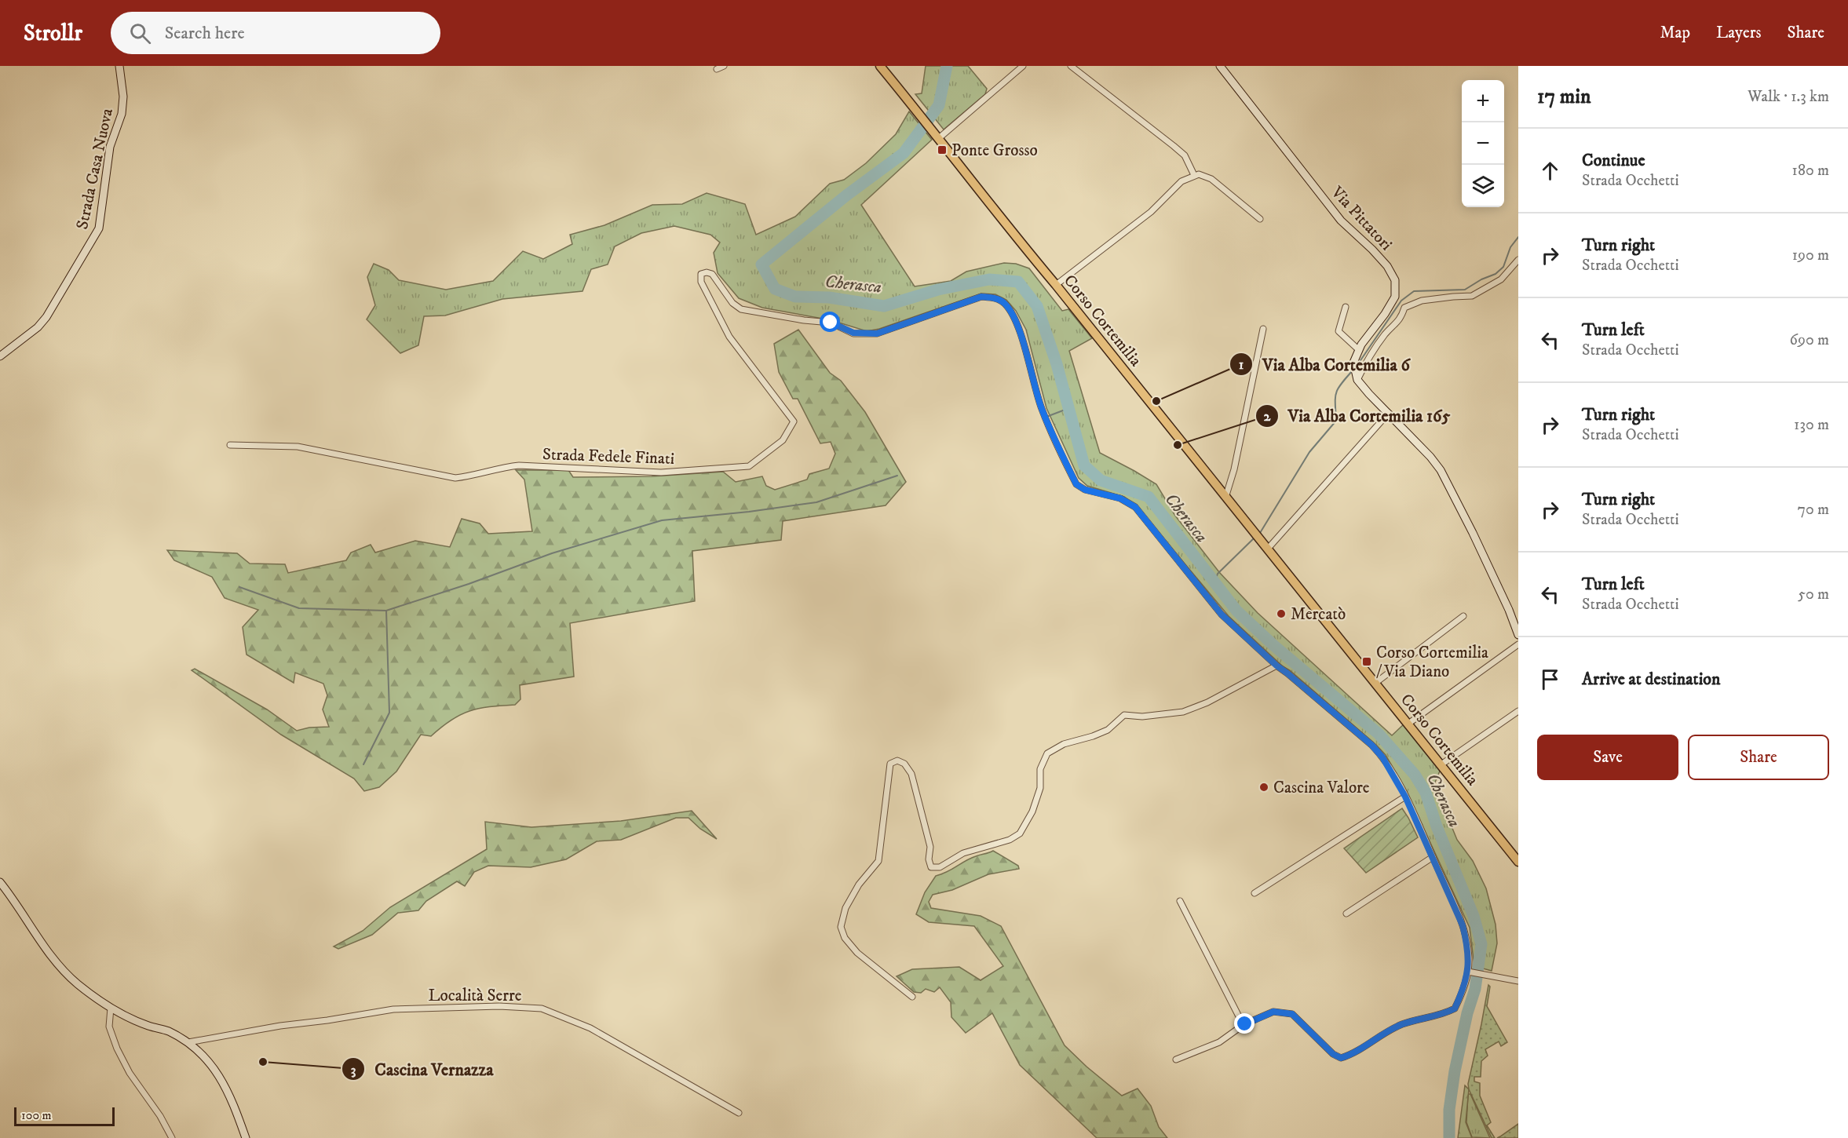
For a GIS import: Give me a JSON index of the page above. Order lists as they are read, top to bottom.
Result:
{
  "streets": {
    "main road": ["Corso Cortemilia"],
    "street": [
      "Strada Casa Nuova",
      "Via Pittatori",
      "Strada Fedele Finati",
      "Località Serre"
    ]
  },
  "water": ["Cherasca"],
  "places": {
    "transit": ["Ponte Grosso", "Corso Cortemilia / Via Diano"],
    "other": [
      "Via Alba Cortemilia 6",
      "Via Alba Cortemilia 165",
      "Mercatò",
      "Cascina Valore",
      "Cascina Vernazza"
    ]
  },
  "scale_bar": "100 m",
  "page": {
    "header": "Strollr",
    "search": "Search here",
    "nav": ["Map", "Layers", "Share"],
    "heading": ["17 min", "Walk · 1.3 km"],
    "map_buttons": ["+", "−"],
    "list": [
      ["Continue", "Strada Occhetti", "180 m"],
      ["Turn right", "Strada Occhetti", "190 m"],
      ["Turn left", "Strada Occhetti", "690 m"],
      ["Turn right", "Strada Occhetti", "130 m"],
      ["Turn right", "Strada Occhetti", "70 m"],
      ["Turn left", "Strada Occhetti", "50 m"],
      "Arrive at destination"
    ],
    "buttons": ["Save", "Share"],
    "scale": "100 m"
  }
}
